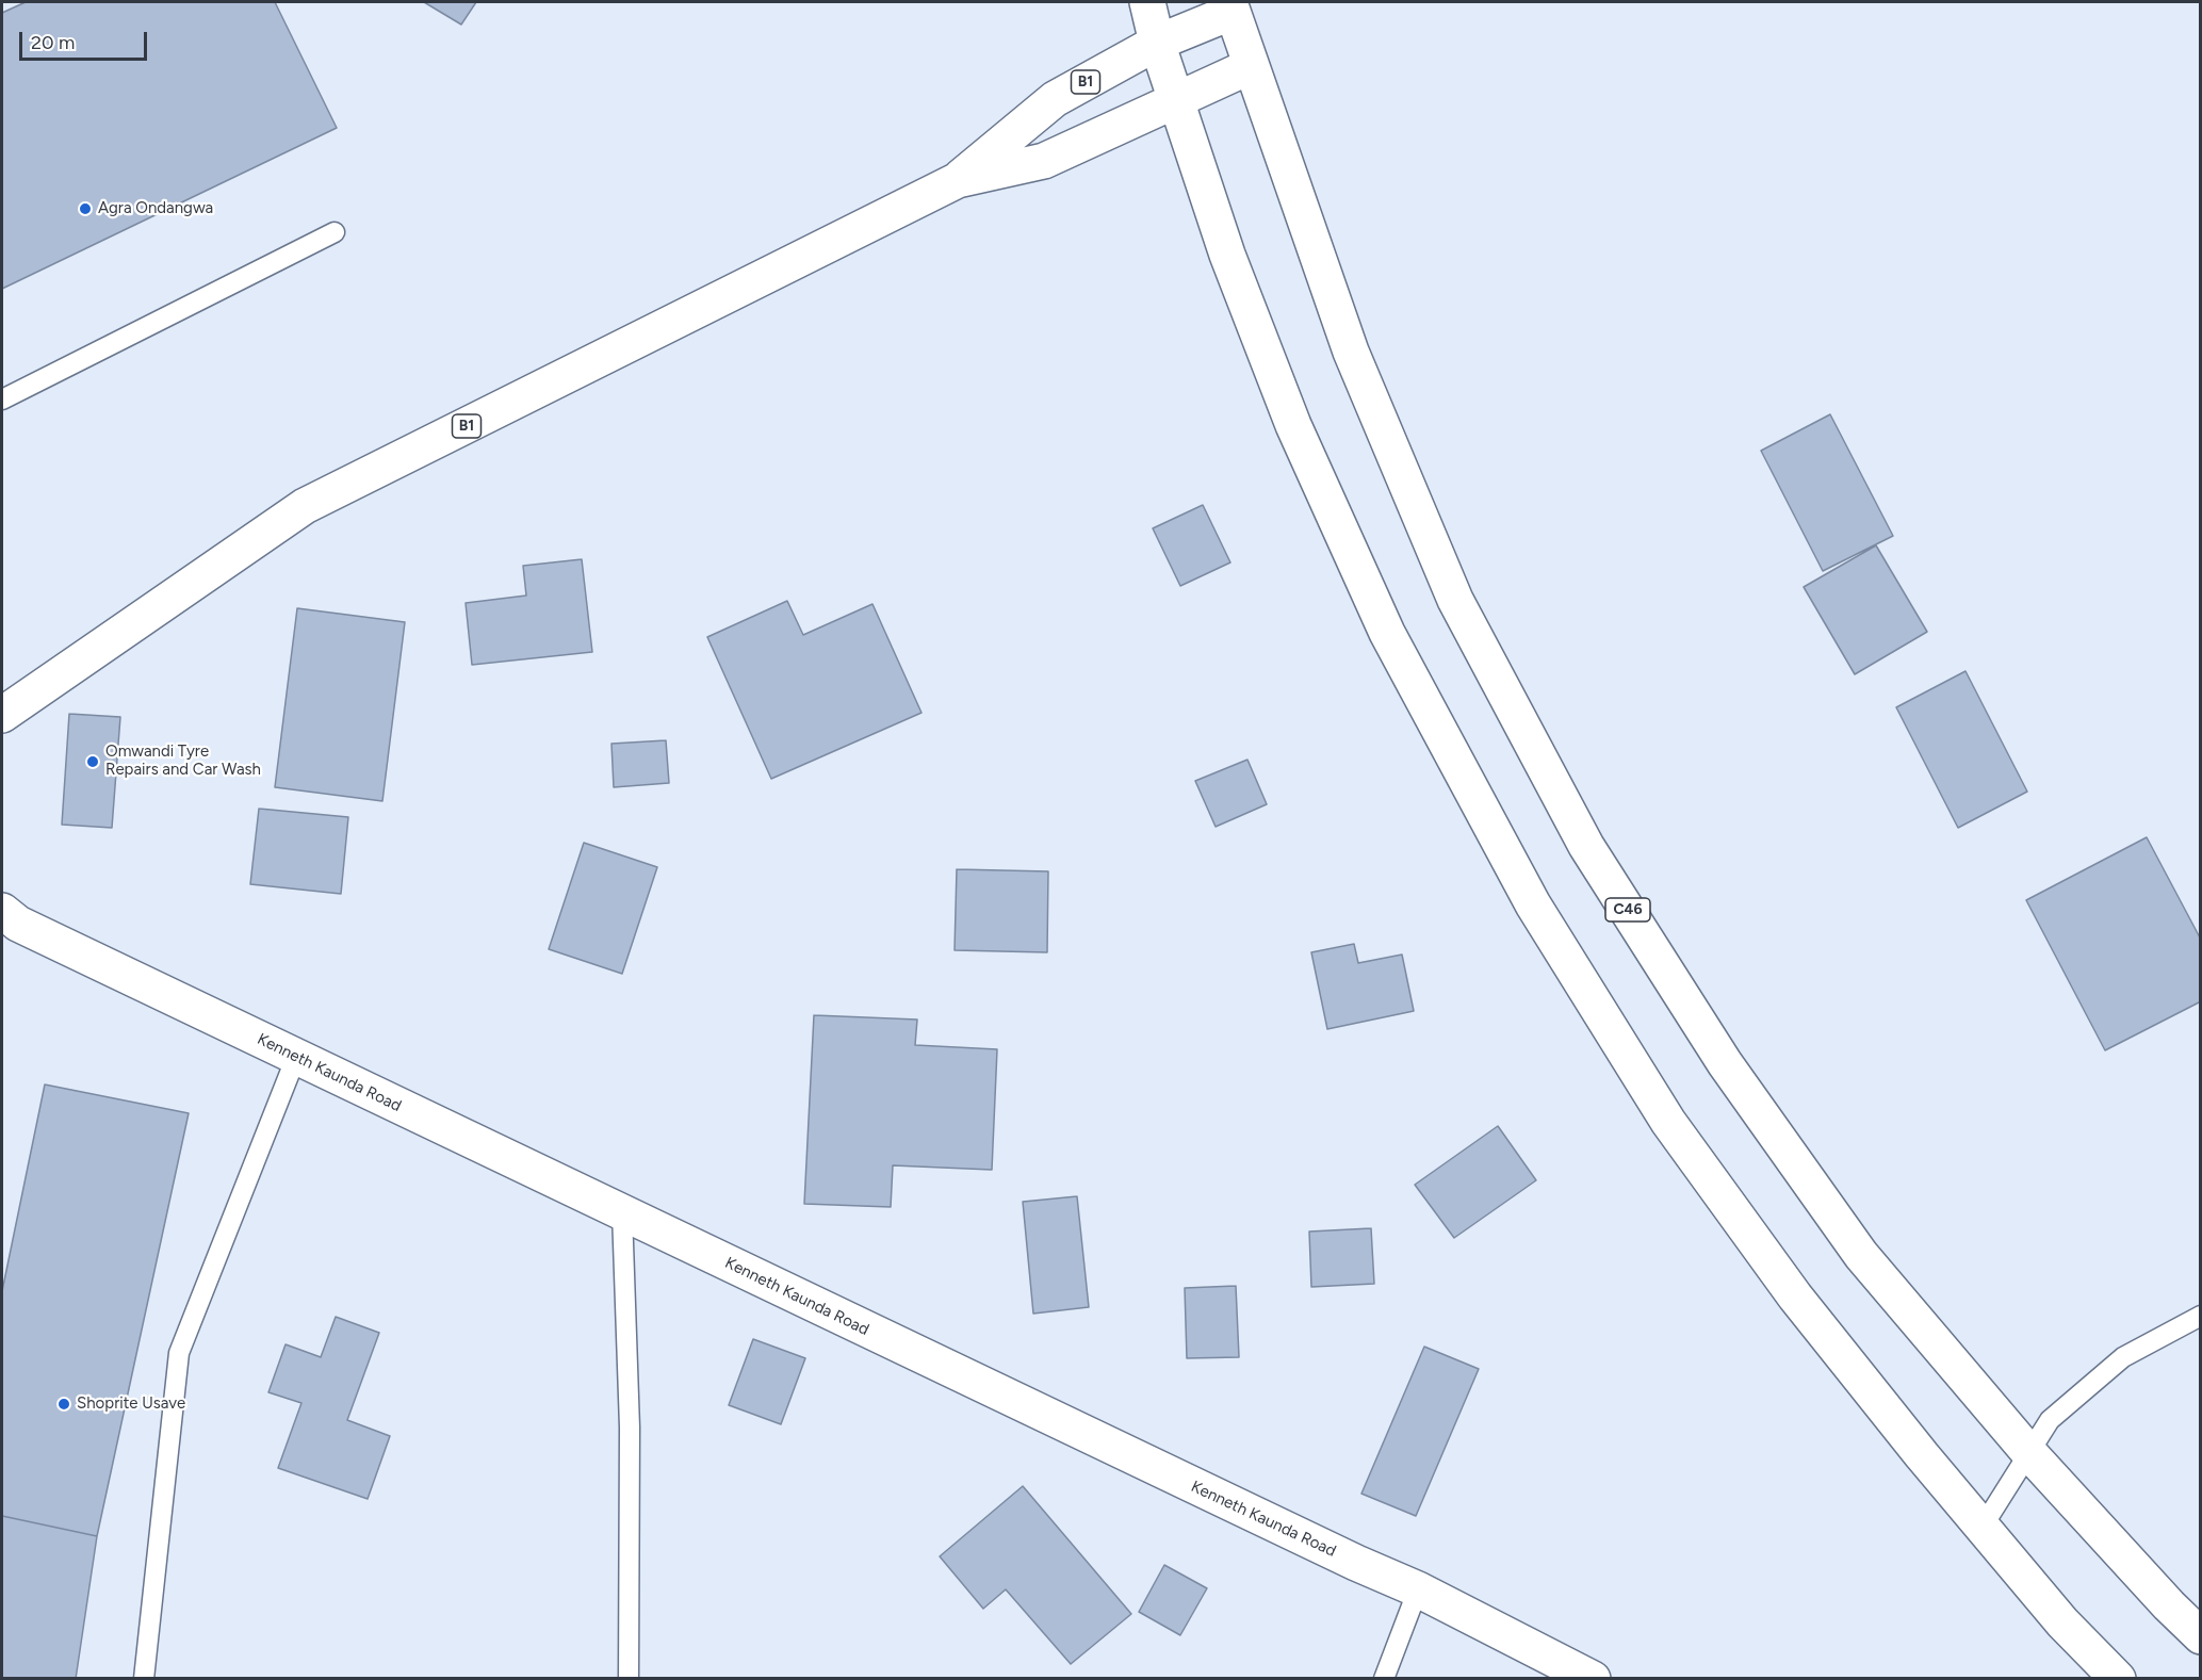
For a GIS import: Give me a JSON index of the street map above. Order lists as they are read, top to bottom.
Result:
{
  "streets": {
    "main road": ["B1", "C46", "Kenneth Kaunda Road"]
  },
  "crossings": [
    ["B1", "C46"]
  ],
  "places": ["Agra Ondangwa", "Omwandi Tyre Repairs and Car Wash", "Shoprite Usave"],
  "scale_bar": "20 m"
}
